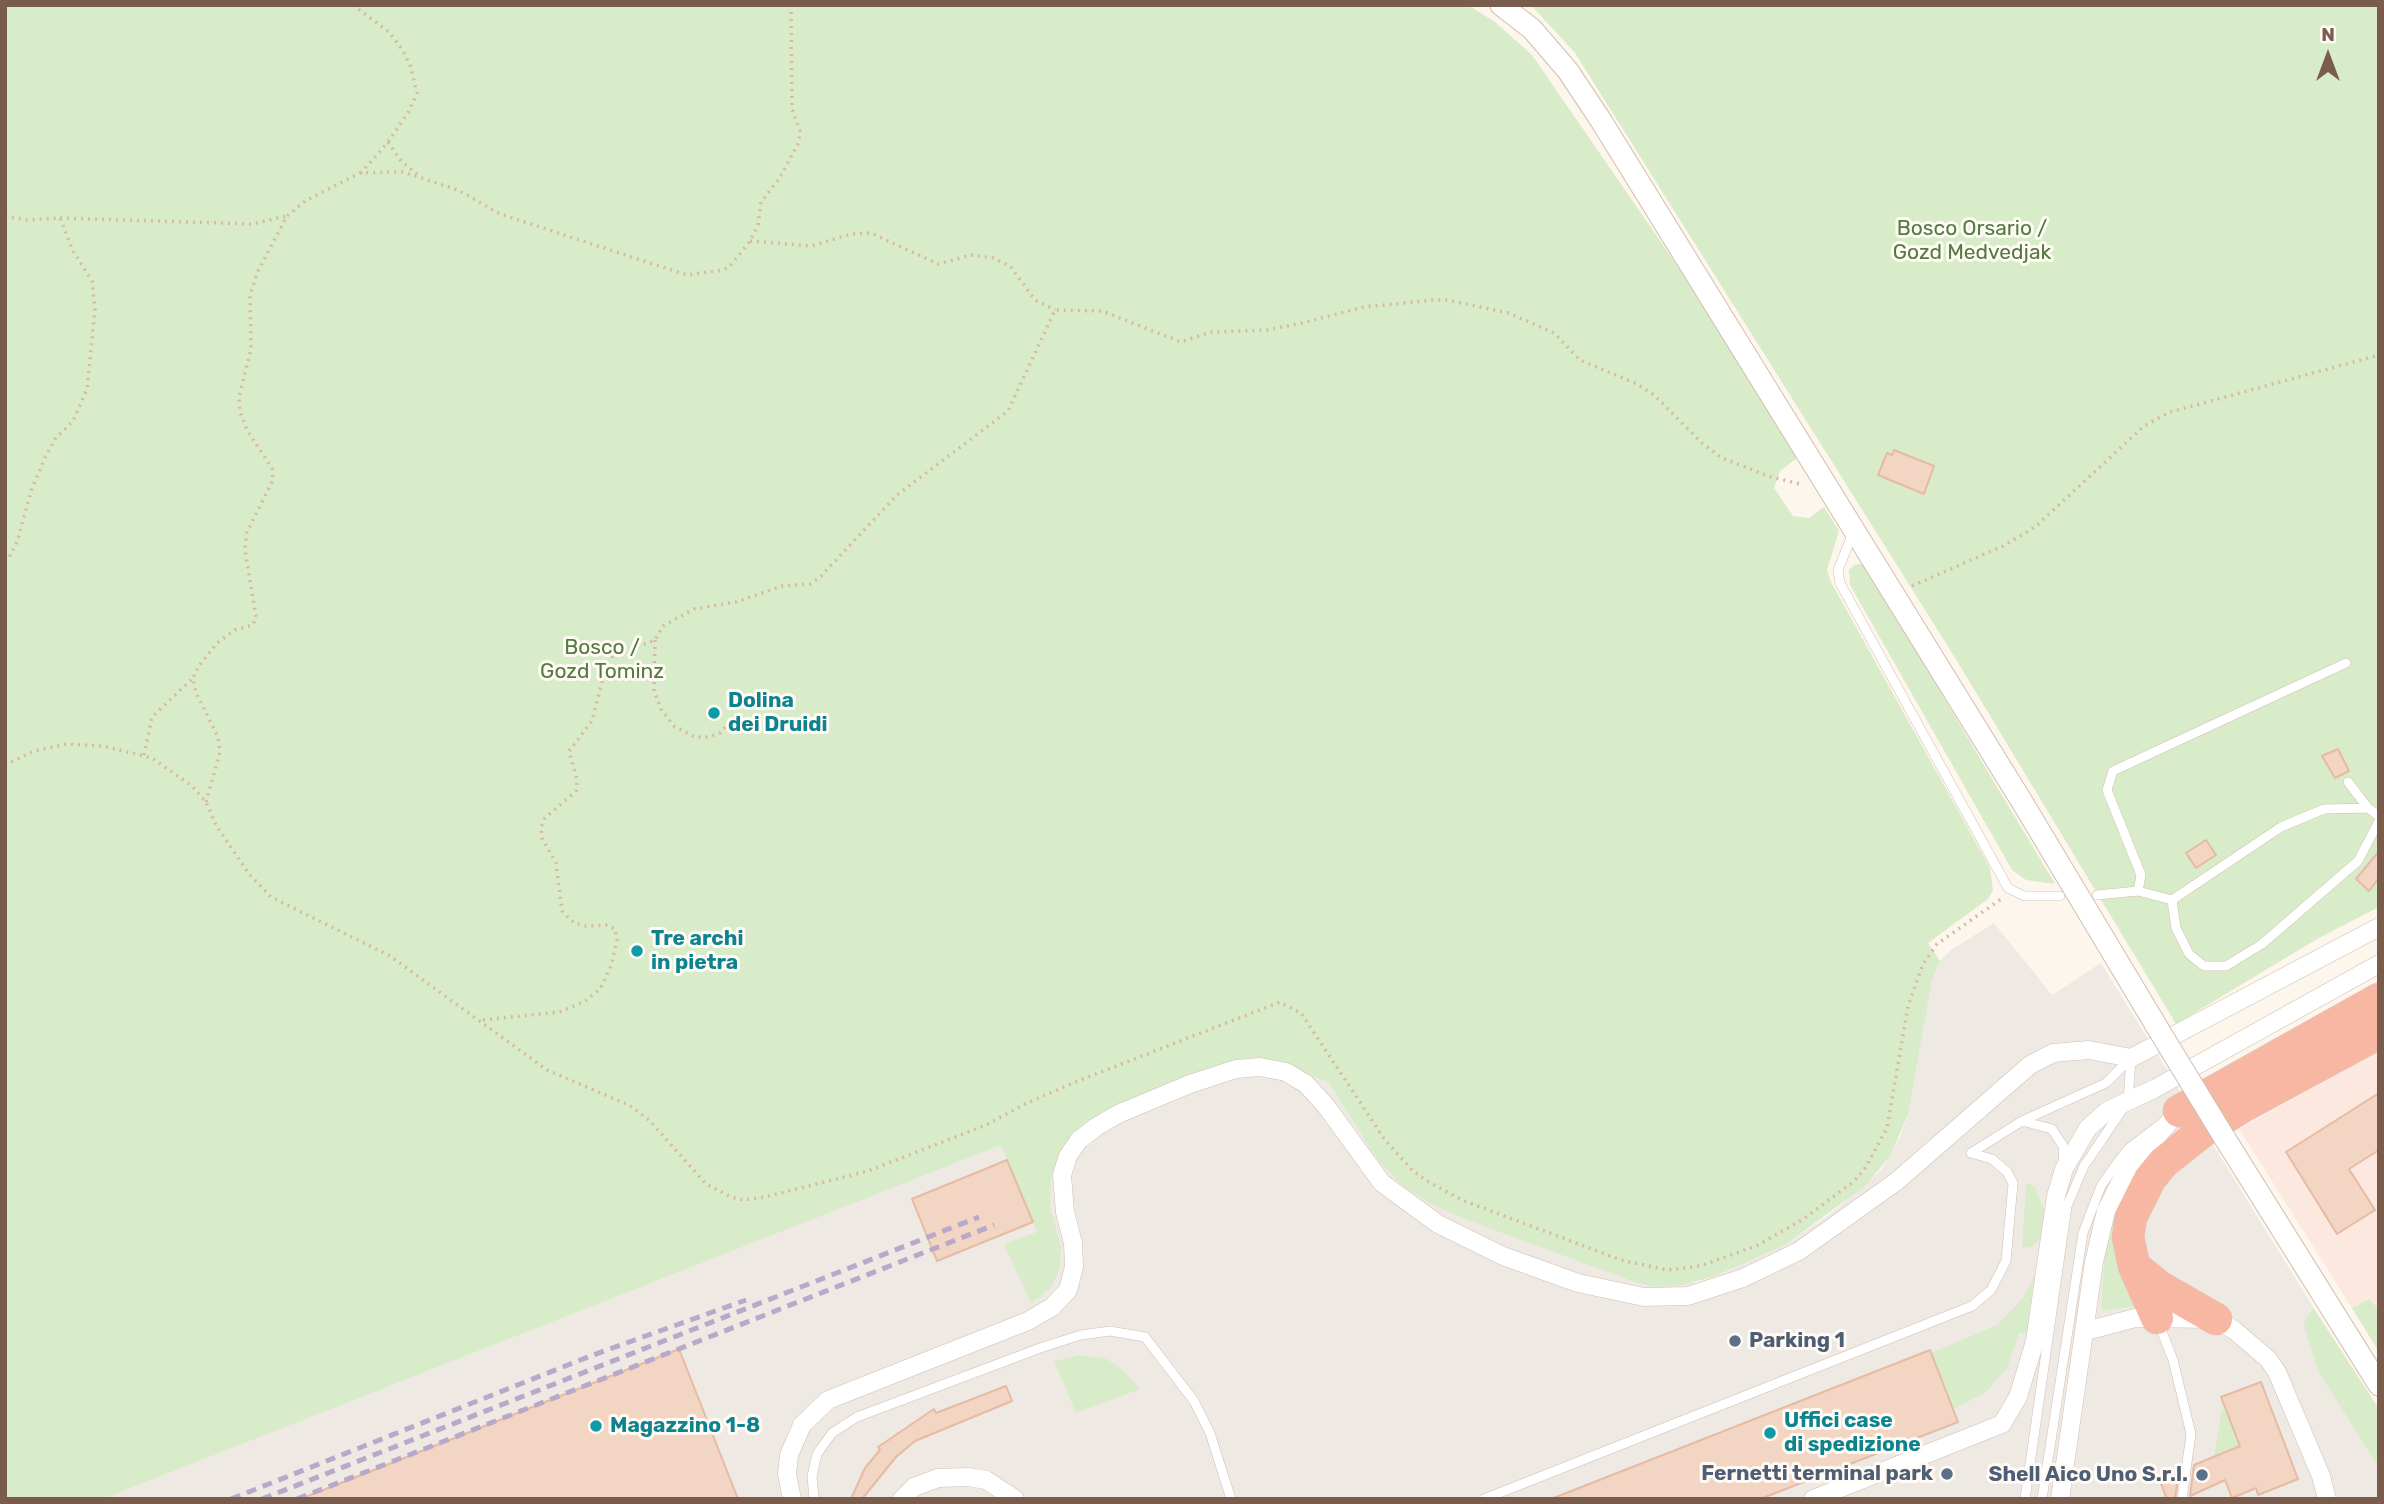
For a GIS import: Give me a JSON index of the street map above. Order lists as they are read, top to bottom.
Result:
{
  "parks": ["Bosco Orsario / Gozd Medvedjak", "Bosco / Gozd Tominz"],
  "places": [
    "Dolina dei Druidi",
    "Tre archi in pietra",
    "Parking 1",
    "Magazzino 1-8",
    "Uffici case di spedizione",
    "Fernetti terminal park",
    "Shell Aico Uno S.r.l."
  ],
  "north": "top"
}
